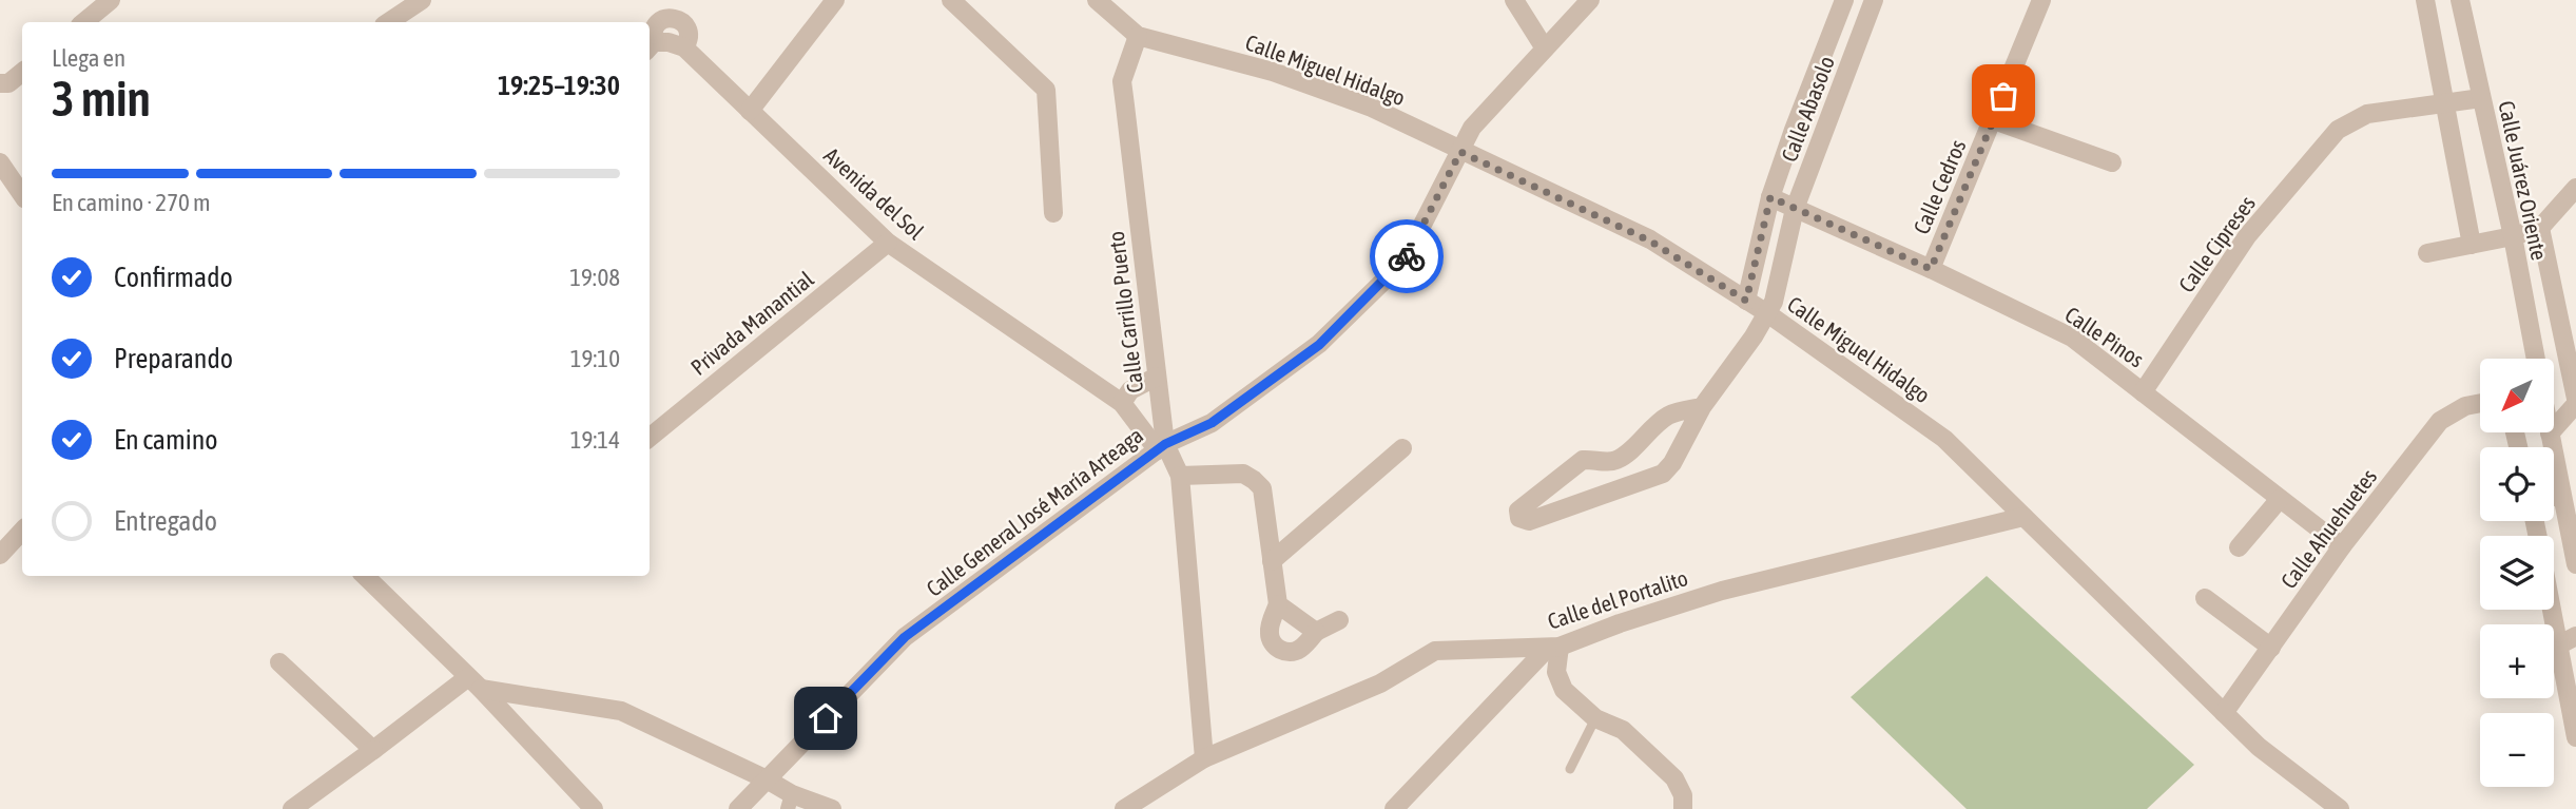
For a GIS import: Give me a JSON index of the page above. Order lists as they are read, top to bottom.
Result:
{
  "streets": {
    "street": [
      "Calle Miguel Hidalgo",
      "Calle Abasolo",
      "Calle Juárez Oriente",
      "Calle Cedros",
      "Avenida del Sol",
      "Calle Cipreses",
      "Calle Carrillo Puerto",
      "Privada Manantial",
      "Calle Pinos",
      "Calle General José María Arteaga",
      "Calle Ahuehuetes",
      "Calle del Portalito"
    ]
  },
  "crossings": [
    ["Calle Miguel Hidalgo", "Calle Abasolo"],
    ["Calle Miguel Hidalgo", "Calle Carrillo Puerto"],
    ["Calle Miguel Hidalgo", "Calle General José María Arteaga"],
    ["Calle Miguel Hidalgo", "Calle Ahuehuetes"],
    ["Calle Miguel Hidalgo", "Calle del Portalito"],
    ["Calle Abasolo", "Calle Pinos"],
    ["Calle Cedros", "Calle Pinos"],
    ["Avenida del Sol", "Calle Carrillo Puerto"],
    ["Avenida del Sol", "Privada Manantial"],
    ["Avenida del Sol", "Calle General José María Arteaga"],
    ["Calle Cipreses", "Calle Pinos"],
    ["Calle Carrillo Puerto", "Calle General José María Arteaga"],
    ["Calle Carrillo Puerto", "Calle del Portalito"],
    ["Calle Pinos", "Calle Ahuehuetes"]
  ],
  "north": "bottom left",
  "page": {
    "heading": ["3 min", "Llega en", "19:25–19:30"],
    "bar": "En camino · 270 m",
    "list": [
      ["Confirmado", "19:08"],
      ["Preparando", "19:10"],
      ["En camino", "19:14"],
      "Entregado"
    ],
    "map_buttons": ["+", "−"]
  }
}
